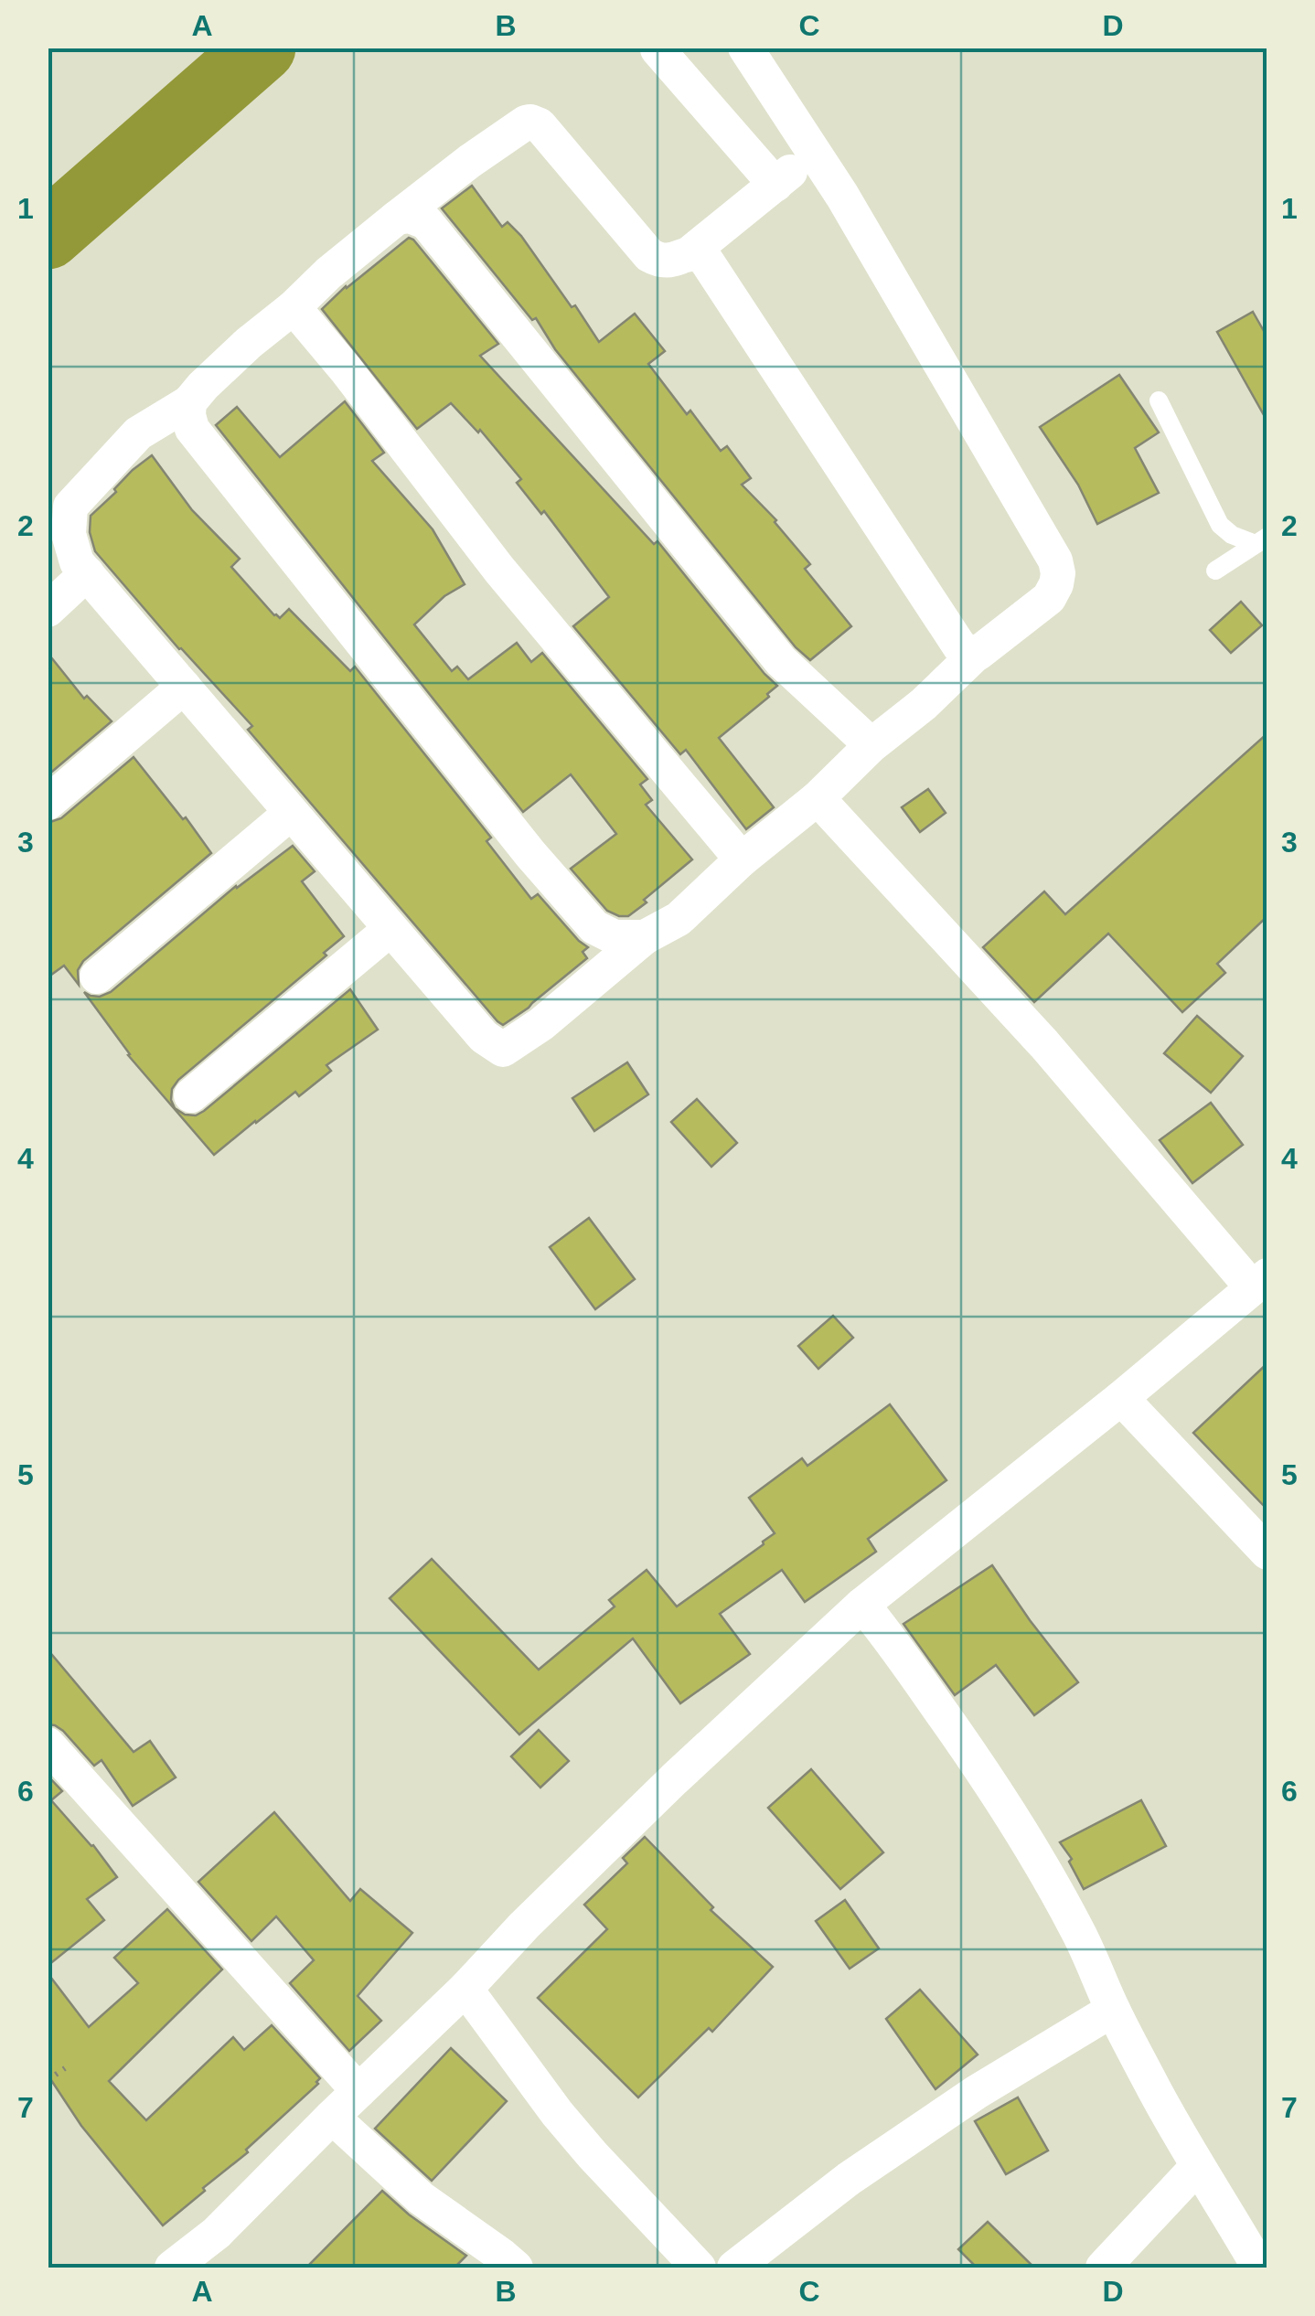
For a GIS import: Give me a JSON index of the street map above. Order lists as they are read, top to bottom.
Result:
{
  "grid": {
    "columns": [
      "A",
      "B",
      "C",
      "D"
    ],
    "rows": [
      "1",
      "2",
      "3",
      "4",
      "5",
      "6",
      "7"
    ]
  }
}
